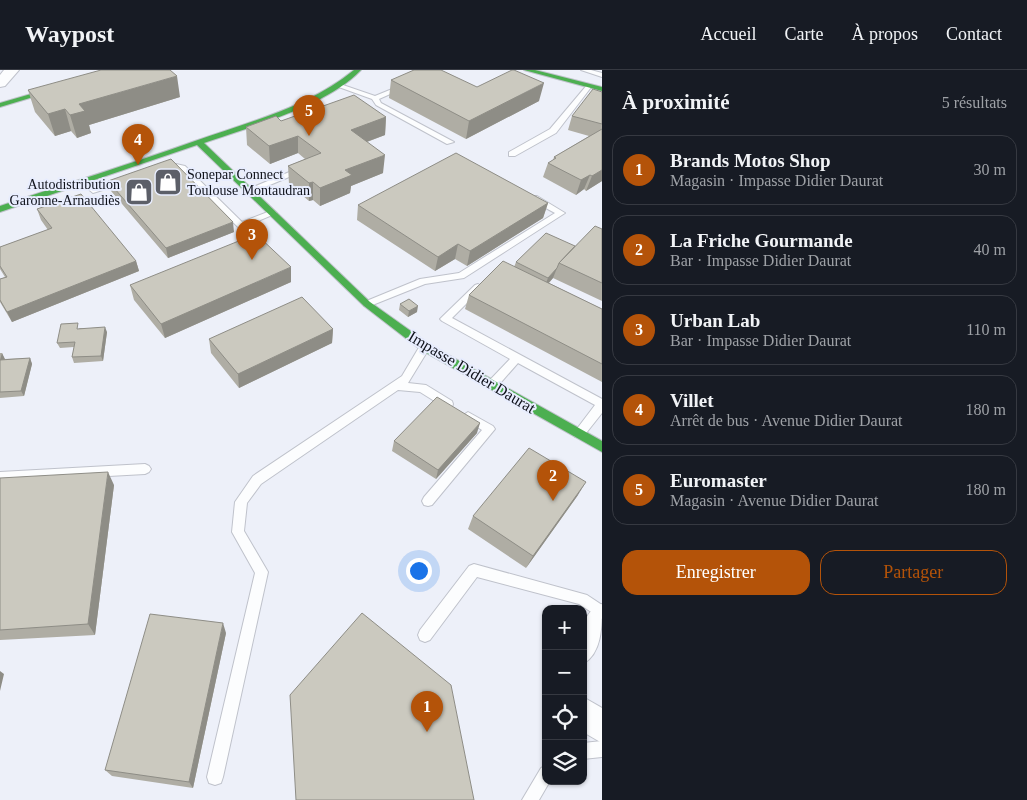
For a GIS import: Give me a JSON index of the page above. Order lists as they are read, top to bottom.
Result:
{
  "streets": {
    "street": ["Impasse Didier Daurat"]
  },
  "places": {
    "shop": ["Sonepar Connect Toulouse Montaudran", "Autodistribution Garonne-Arnaudiès"]
  },
  "page": {
    "header": "Waypost",
    "nav": [
      "Accueil",
      "Carte",
      "À propos",
      "Contact"
    ],
    "heading": ["À proximité", "5 résultats"],
    "pins": [
      "5",
      "4",
      "3",
      "2",
      "1"
    ],
    "list": [
      {
        "mark": "1",
        "name": "Brands Motos Shop",
        "note": "Magasin · Impasse Didier Daurat",
        "value": "30 m"
      },
      {
        "mark": "2",
        "name": "La Friche Gourmande",
        "note": "Bar · Impasse Didier Daurat",
        "value": "40 m"
      },
      {
        "mark": "3",
        "name": "Urban Lab",
        "note": "Bar · Impasse Didier Daurat",
        "value": "110 m"
      },
      {
        "mark": "4",
        "name": "Villet",
        "note": "Arrêt de bus · Avenue Didier Daurat",
        "value": "180 m"
      },
      {
        "mark": "5",
        "name": "Euromaster",
        "note": "Magasin · Avenue Didier Daurat",
        "value": "180 m"
      }
    ],
    "buttons": ["Enregistrer", "Partager"],
    "map_buttons": ["+", "−"]
  }
}
